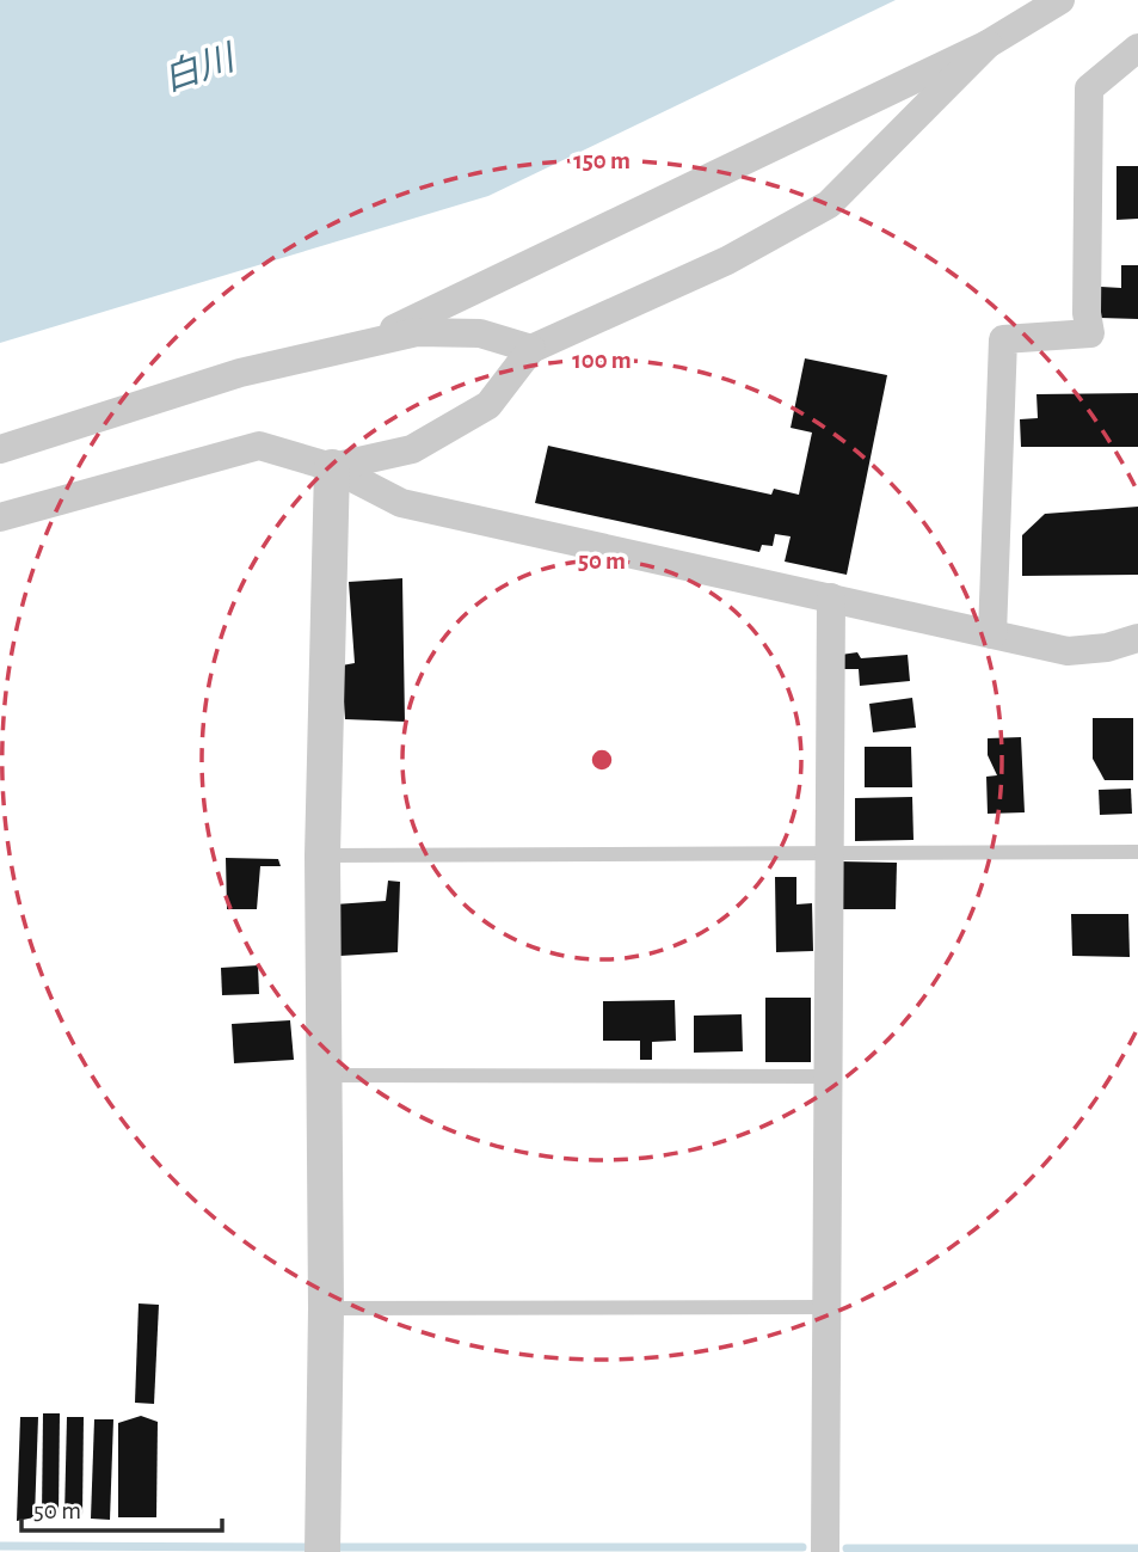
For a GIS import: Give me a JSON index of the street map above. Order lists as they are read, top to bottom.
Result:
{
  "water": ["白川"],
  "scale_bar": "50 m",
  "rings": ["150 m", "100 m", "50 m"]
}
